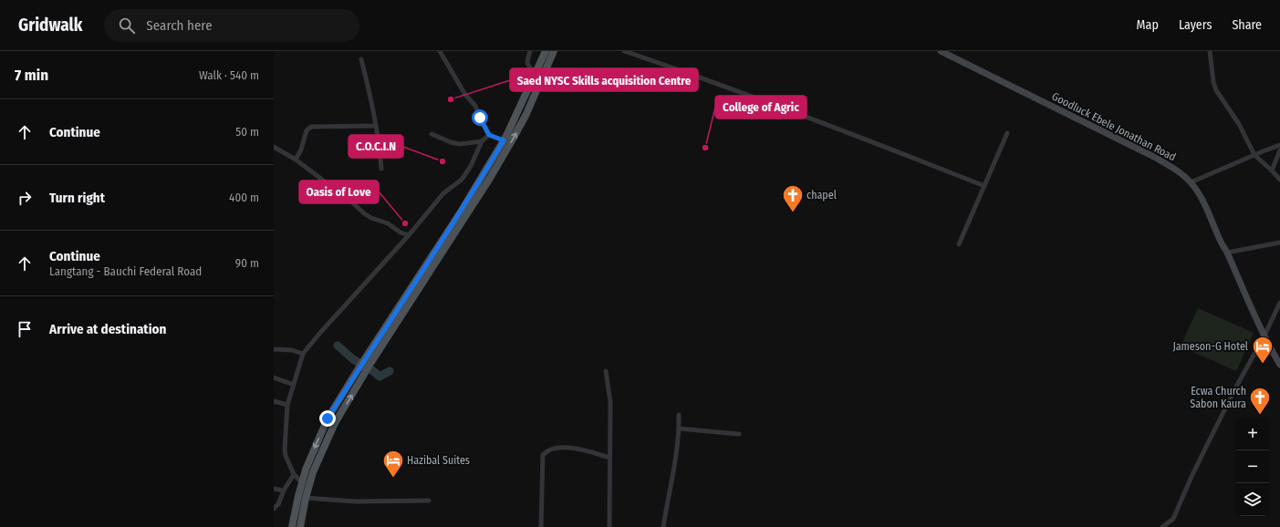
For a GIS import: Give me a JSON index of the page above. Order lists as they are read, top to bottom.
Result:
{
  "streets": {
    "main road": ["Goodluck Ebele Jonathan Road"]
  },
  "places": {
    "other": [
      "Saed NYSC Skills acquisition Centre",
      "College of Agric",
      "C.O.C.I.N",
      "Oasis of Love"
    ],
    "church": ["chapel", "Ecwa Church Sabon Kaura"],
    "hotel": ["Jameson-G Hotel", "Hazibal Suites"]
  },
  "page": {
    "header": "Gridwalk",
    "search": "Search here",
    "nav": ["Map", "Layers", "Share"],
    "heading": ["7 min", "Walk · 540 m"],
    "list": [
      ["Continue", "50 m"],
      ["Turn right", "400 m"],
      ["Continue", "Langtang - Bauchi Federal Road", "90 m"],
      "Arrive at destination"
    ],
    "map_buttons": ["+", "−"]
  }
}
